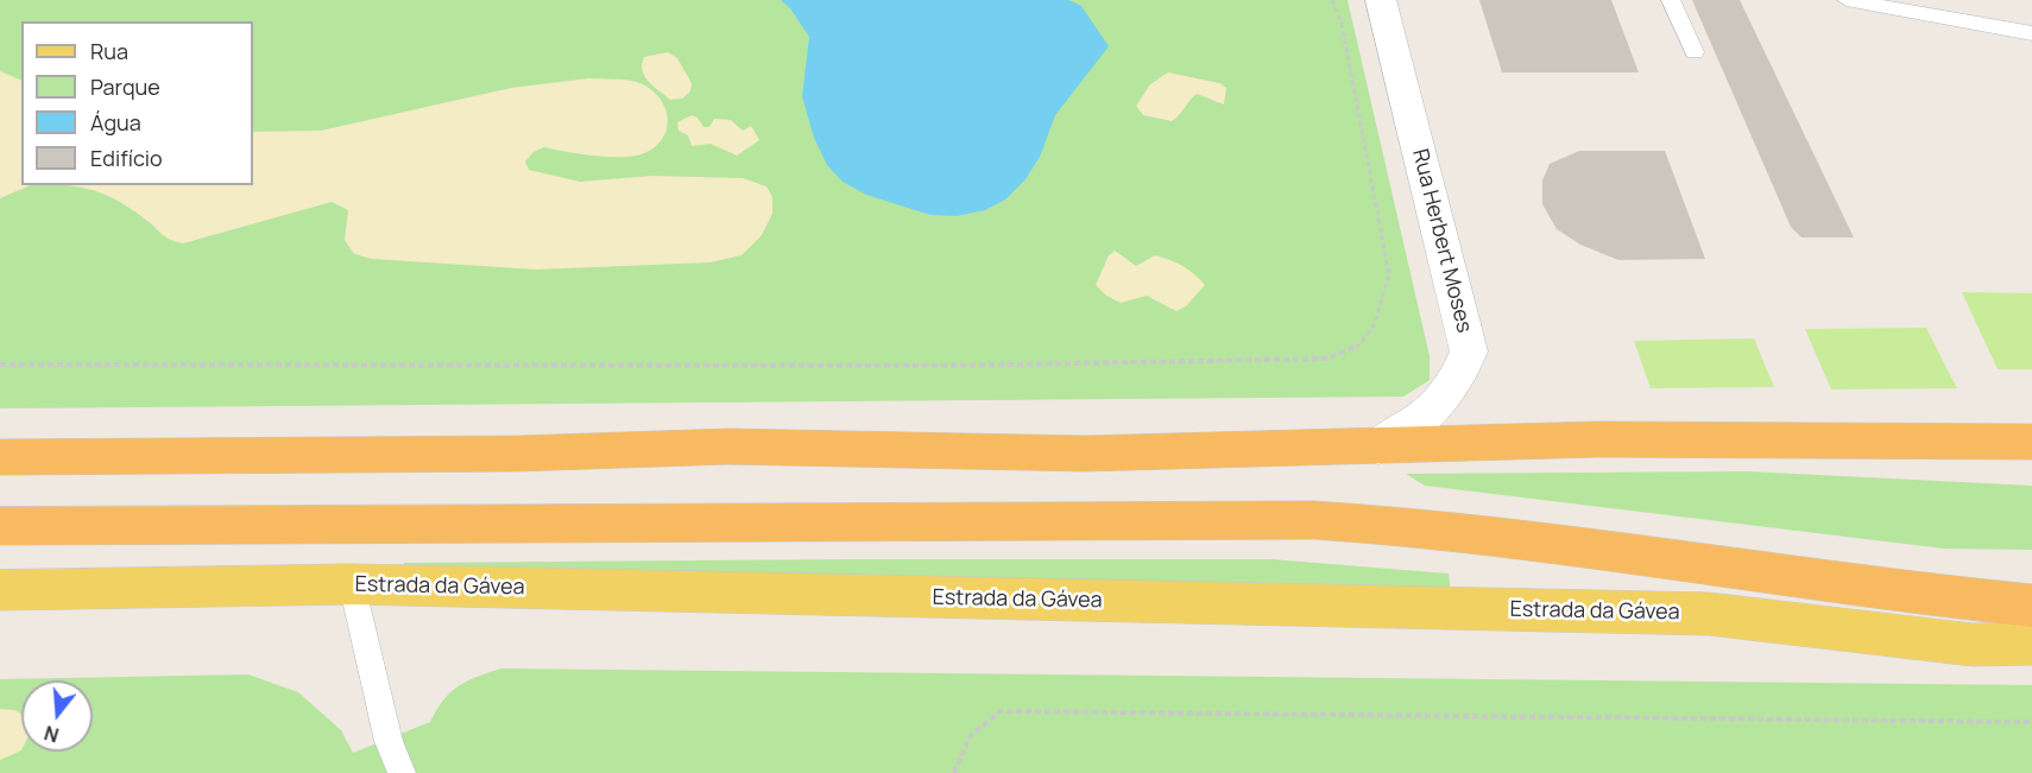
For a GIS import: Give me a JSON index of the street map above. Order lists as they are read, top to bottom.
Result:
{
  "streets": {
    "main road": ["Estrada da Gávea"],
    "street": ["Rua Herbert Moses"]
  },
  "legend": [
    "Rua",
    "Parque",
    "Água",
    "Edifício"
  ],
  "north": "bottom"
}
